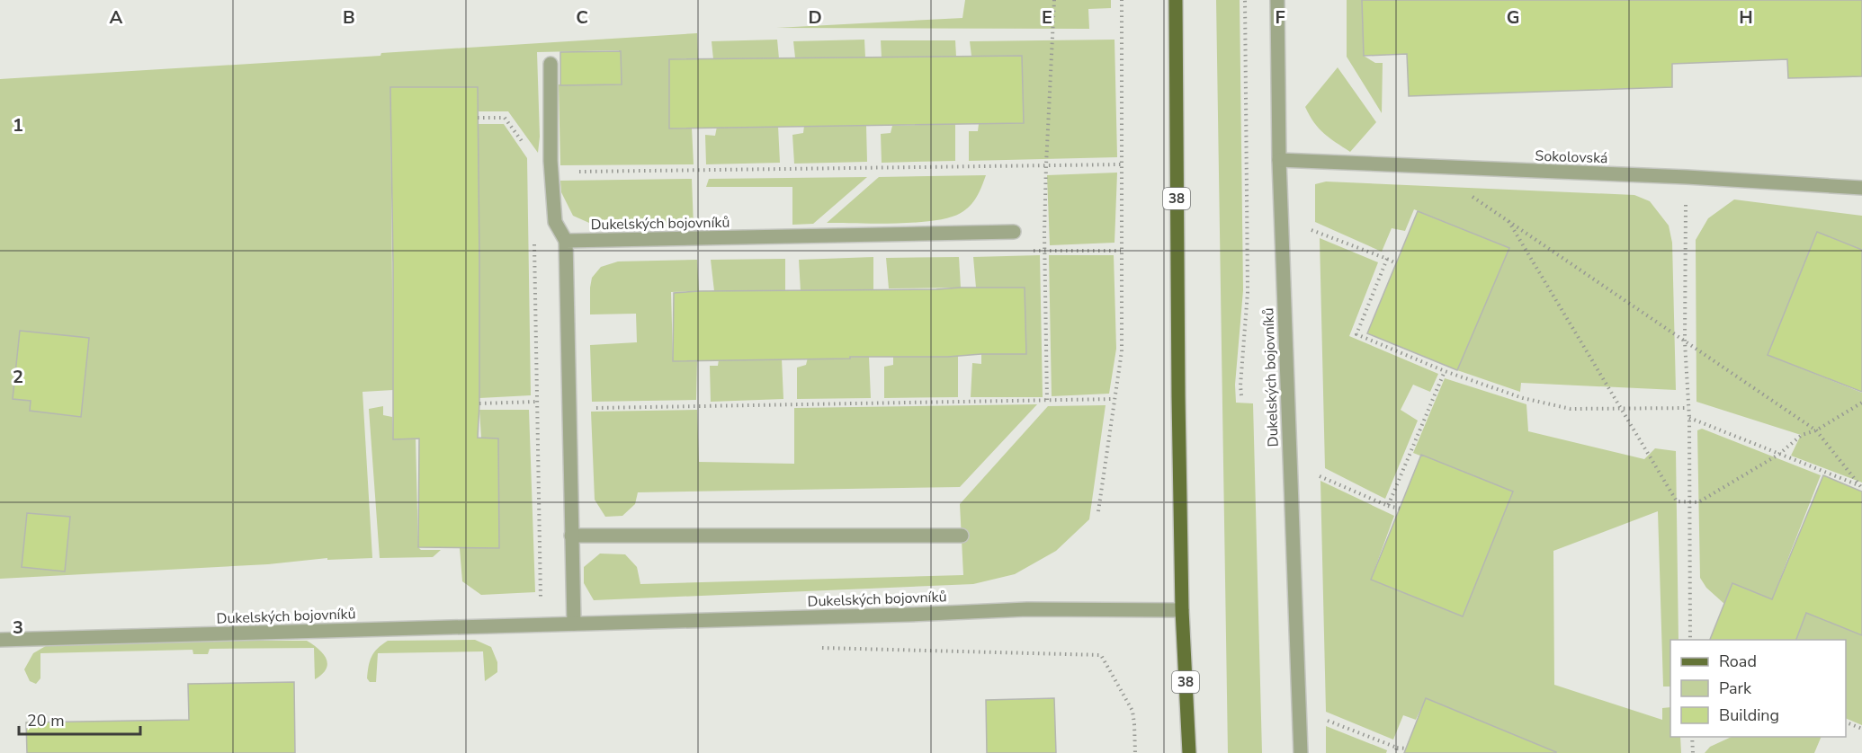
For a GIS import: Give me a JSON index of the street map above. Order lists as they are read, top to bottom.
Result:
{
  "streets": {
    "main road": ["38"],
    "street": ["Sokolovská", "Dukelských bojovníků"]
  },
  "crossings": [
    ["Sokolovská", "Dukelských bojovníků"],
    ["38", "Dukelských bojovníků"]
  ],
  "legend": ["Road", "Park", "Building"],
  "scale_bar": "20 m",
  "grid": {
    "columns": [
      "A",
      "B",
      "C",
      "D",
      "E",
      "F",
      "G",
      "H"
    ],
    "rows": ["1", "2", "3"]
  }
}
